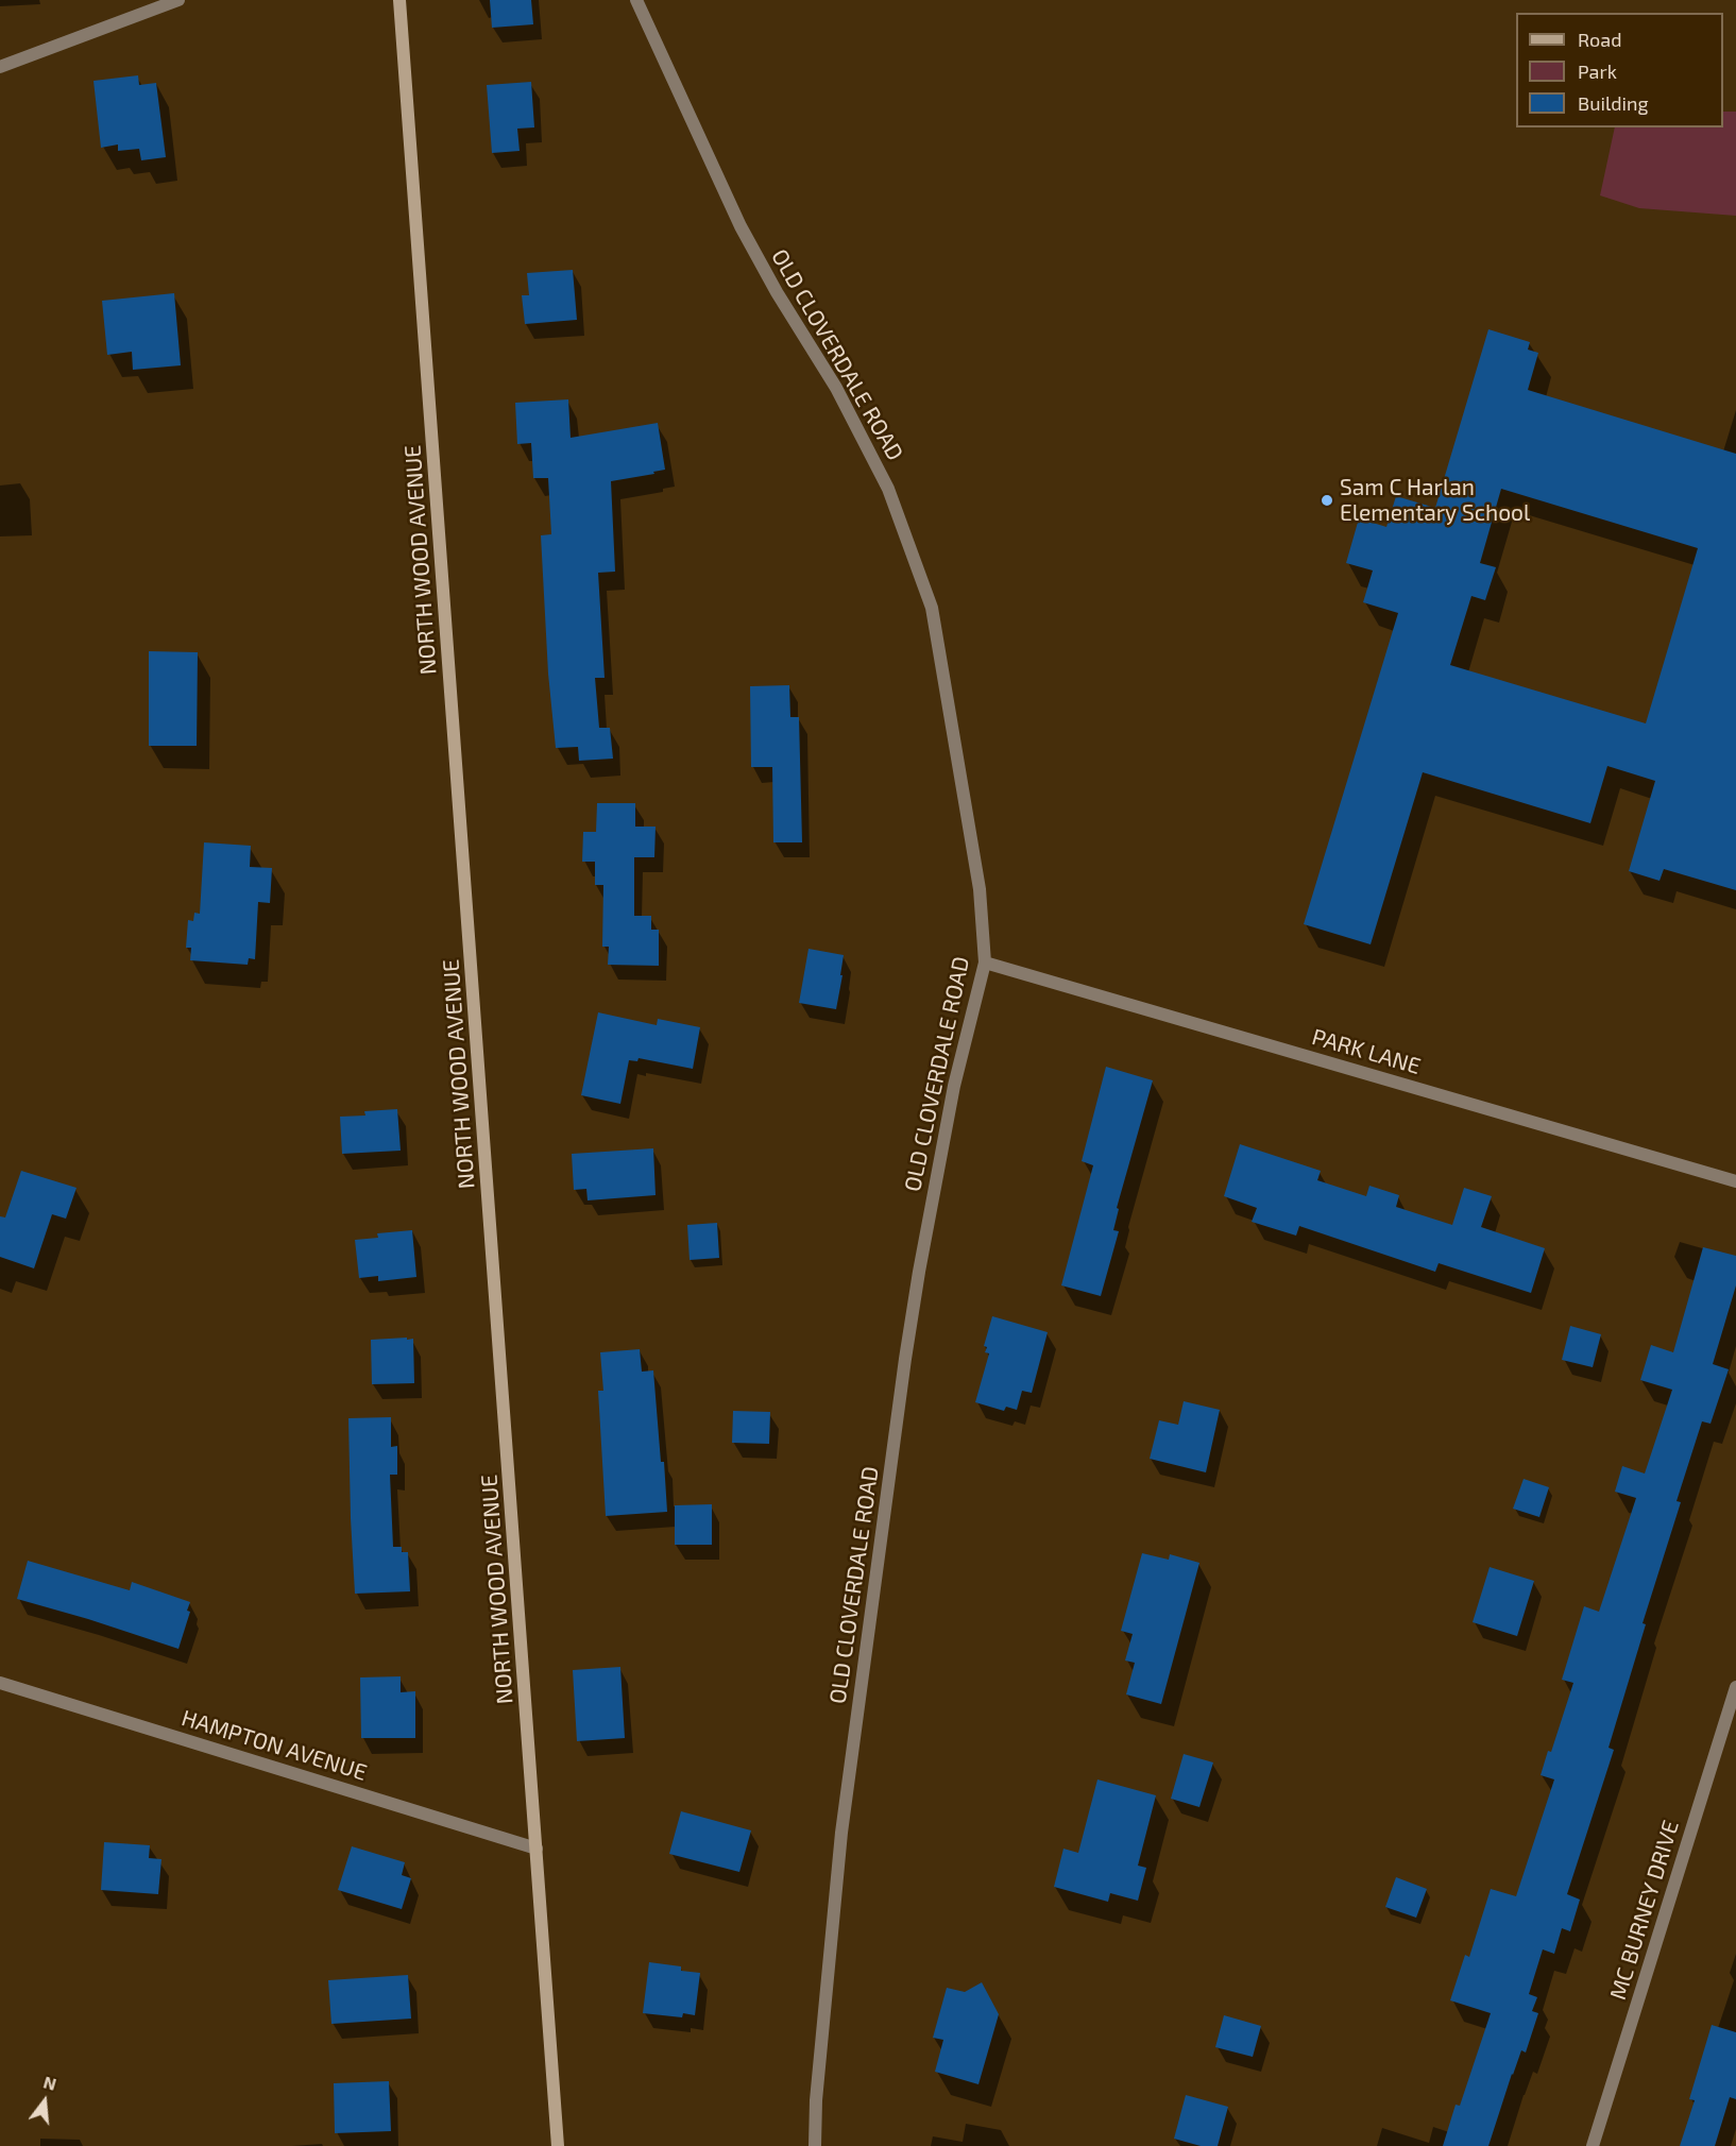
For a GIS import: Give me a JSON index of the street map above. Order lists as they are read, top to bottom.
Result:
{
  "streets": {
    "main road": ["NORTH WOOD AVENUE"],
    "street": [
      "OLD CLOVERDALE ROAD",
      "PARK LANE",
      "HAMPTON AVENUE",
      "MC BURNEY DRIVE"
    ]
  },
  "crossings": [
    ["OLD CLOVERDALE ROAD", "PARK LANE"],
    ["NORTH WOOD AVENUE", "HAMPTON AVENUE"]
  ],
  "places": ["Sam C Harlan Elementary School"],
  "legend": ["Road", "Park", "Building"],
  "north": "top"
}
